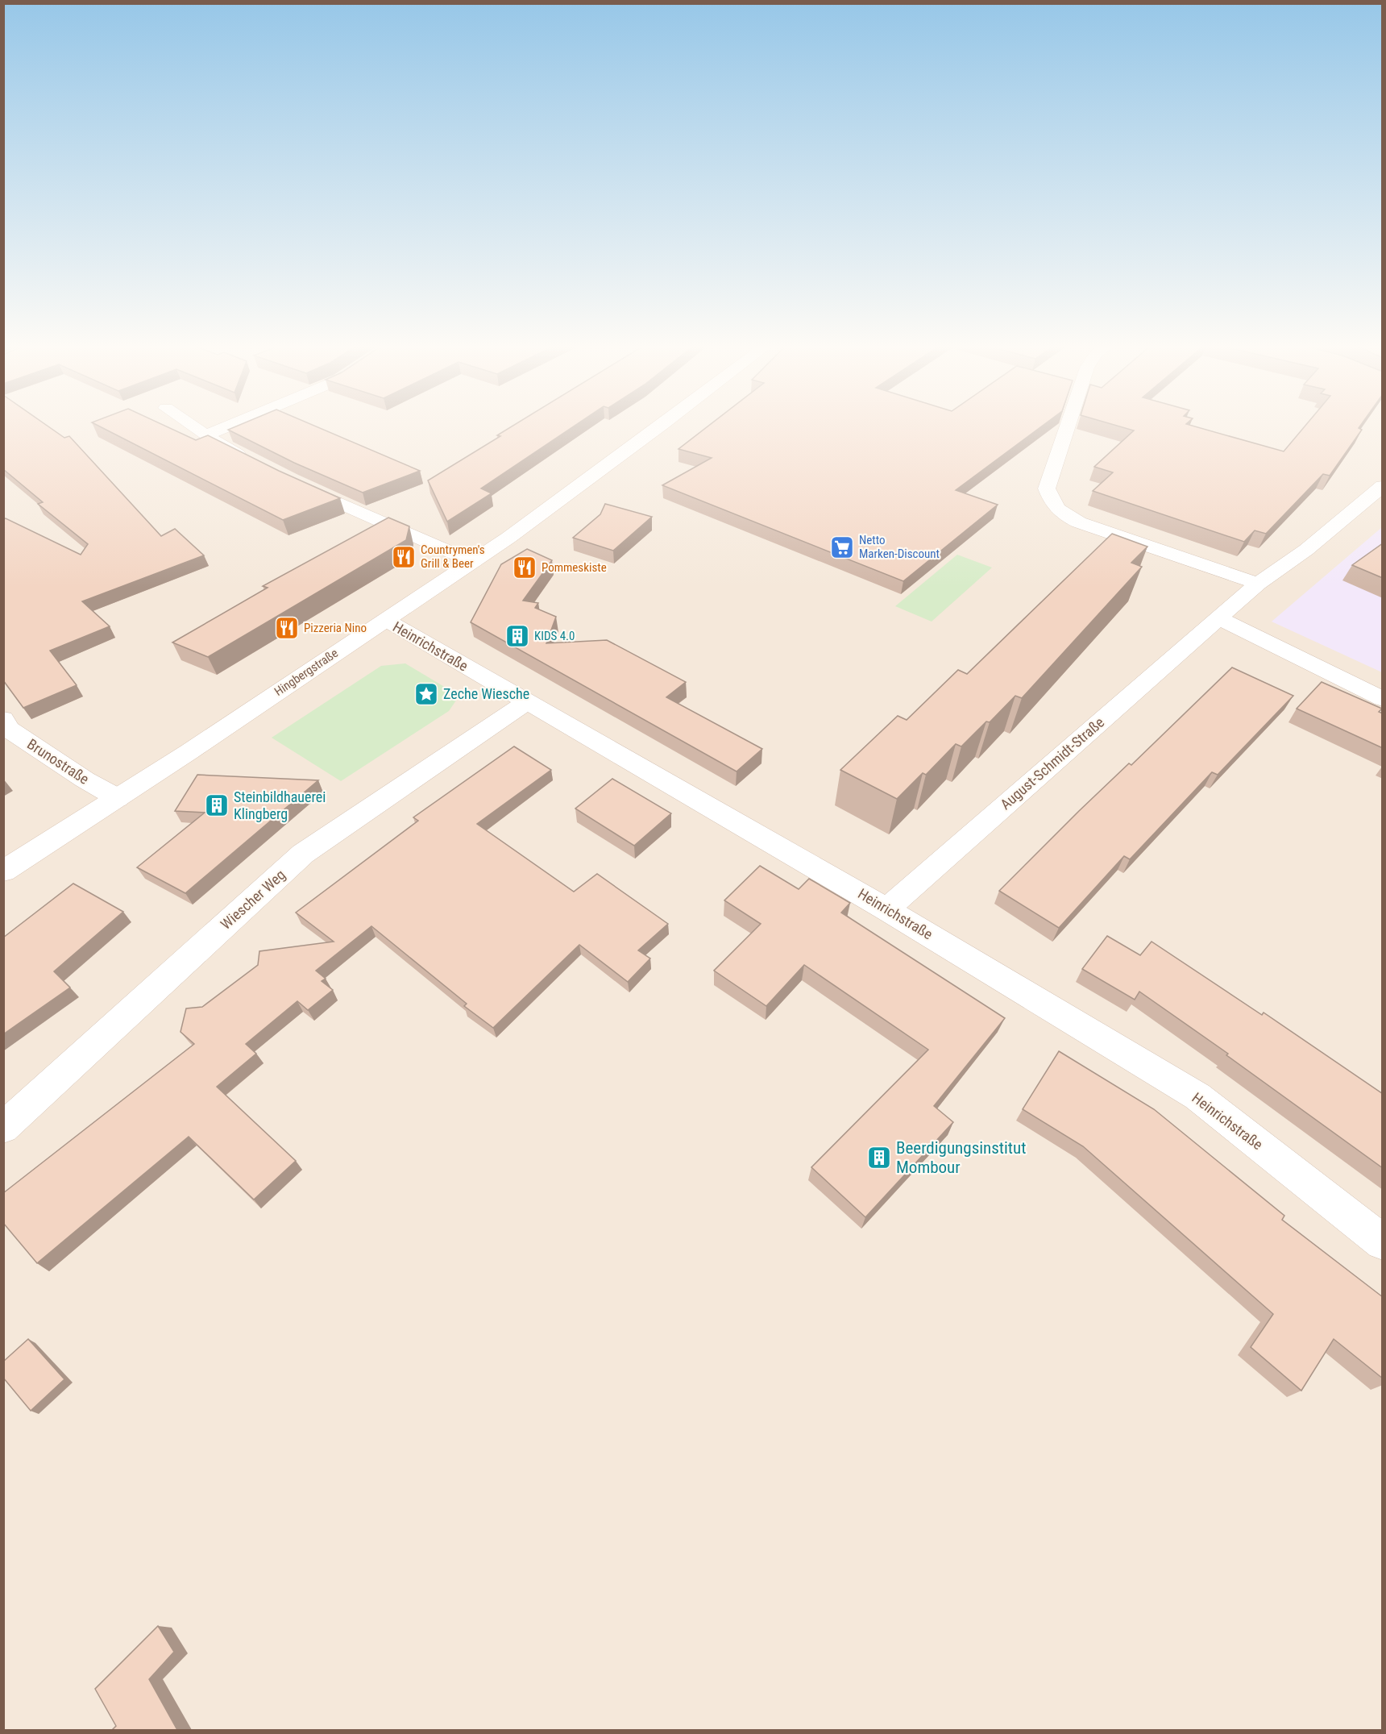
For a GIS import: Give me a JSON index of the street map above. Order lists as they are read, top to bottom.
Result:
{
  "streets": {
    "street": [
      "Heinrichstraße",
      "Hingbergstraße",
      "Brunostraße",
      "August-Schmidt-Straße",
      "Wiescher Weg"
    ]
  },
  "crossings": [
    ["Heinrichstraße", "Hingbergstraße"],
    ["Heinrichstraße", "August-Schmidt-Straße"],
    ["Heinrichstraße", "Wiescher Weg"],
    ["Hingbergstraße", "Brunostraße"]
  ],
  "places": {
    "supermarket": ["Netto Marken-Discount"],
    "restaurant": ["Countrymen's Grill & Beer", "Pommeskiste", "Pizzeria Nino"],
    "building": ["KIDS 4.0", "Steinbildhauerei Klingberg", "Beerdigungsinstitut Mombour"],
    "place": ["Zeche Wiesche"]
  }
}
